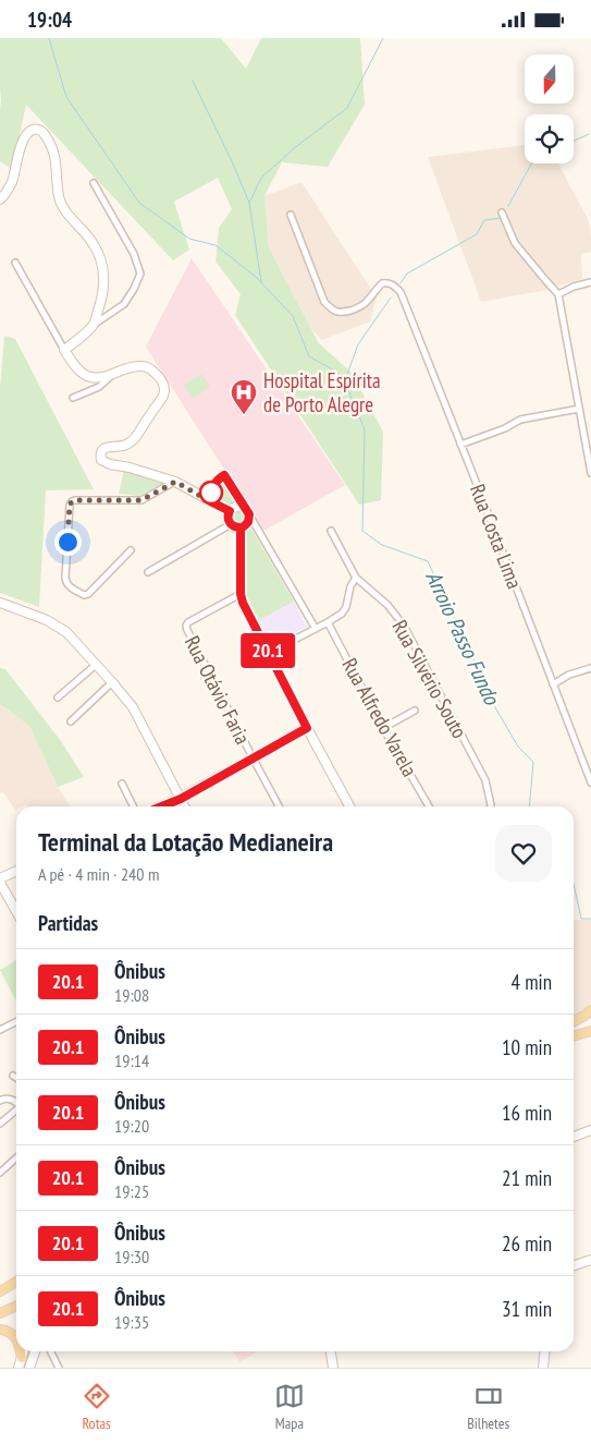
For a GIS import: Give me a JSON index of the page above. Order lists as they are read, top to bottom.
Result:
{
  "streets": {
    "street": [
      "Rua Costa Lima",
      "Rua Silvério Souto",
      "Rua Otávio Faria",
      "Rua Alfredo Varela"
    ]
  },
  "water": ["Arroio Passo Fundo"],
  "places": {
    "hospital": ["Hospital Espírita de Porto Alegre"]
  },
  "lines": ["bus line 20.1"],
  "north": "bottom",
  "page": {
    "status": "19:04",
    "on_map": "20.1",
    "heading": [
      ["Terminal da Lotação Medianeira", "A pé · 4 min · 240 m"],
      "Partidas"
    ],
    "list": [
      {
        "mark": "20.1",
        "name": "Ônibus",
        "note": "19:08",
        "value": "4 min"
      },
      {
        "mark": "20.1",
        "name": "Ônibus",
        "note": "19:14",
        "value": "10 min"
      },
      {
        "mark": "20.1",
        "name": "Ônibus",
        "note": "19:20",
        "value": "16 min"
      },
      {
        "mark": "20.1",
        "name": "Ônibus",
        "note": "19:25",
        "value": "21 min"
      },
      {
        "mark": "20.1",
        "name": "Ônibus",
        "note": "19:30",
        "value": "26 min"
      },
      {
        "mark": "20.1",
        "name": "Ônibus",
        "note": "19:35",
        "value": "31 min"
      }
    ],
    "tabs": ["Rotas", "Mapa", "Bilhetes"]
  }
}
